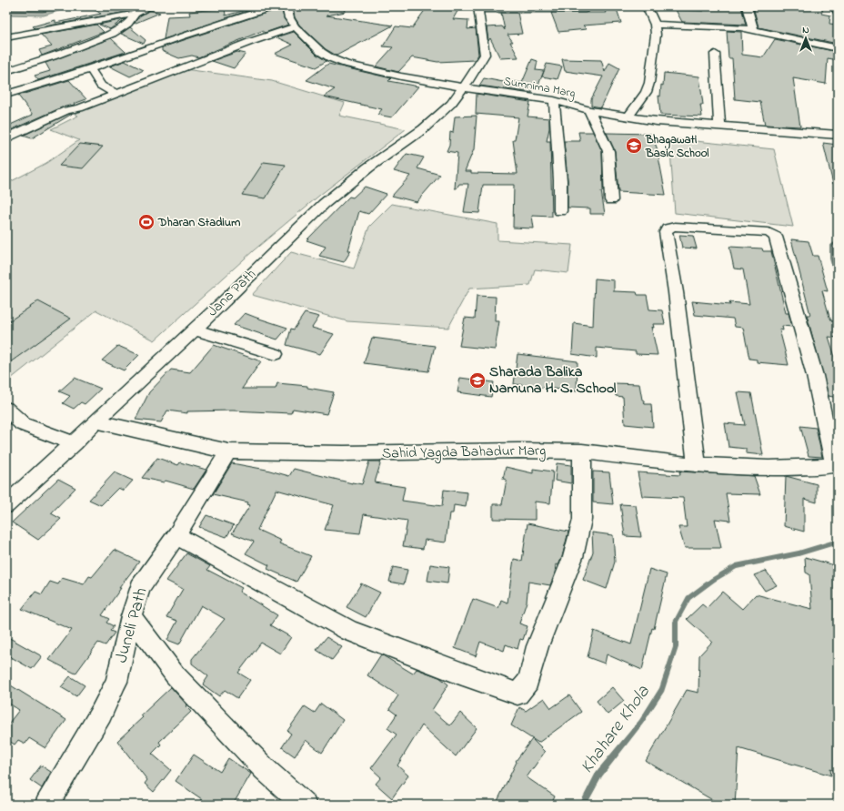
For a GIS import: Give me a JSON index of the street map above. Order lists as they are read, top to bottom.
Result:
{
  "streets": {
    "street": [
      "Sumnima Marg",
      "Jana Path",
      "Sahid Yagda Bahadur Marg",
      "Juneli Path"
    ]
  },
  "crossings": [
    ["Sumnima Marg", "Jana Path"],
    ["Jana Path", "Sahid Yagda Bahadur Marg"],
    ["Sahid Yagda Bahadur Marg", "Juneli Path"]
  ],
  "water": ["Khahare Khola"],
  "places": {
    "school or university": ["Bhagawati Basic School", "Sharada Balika Namuna H. S. School"],
    "sports": ["Dharan Stadium"]
  },
  "north": "top"
}
